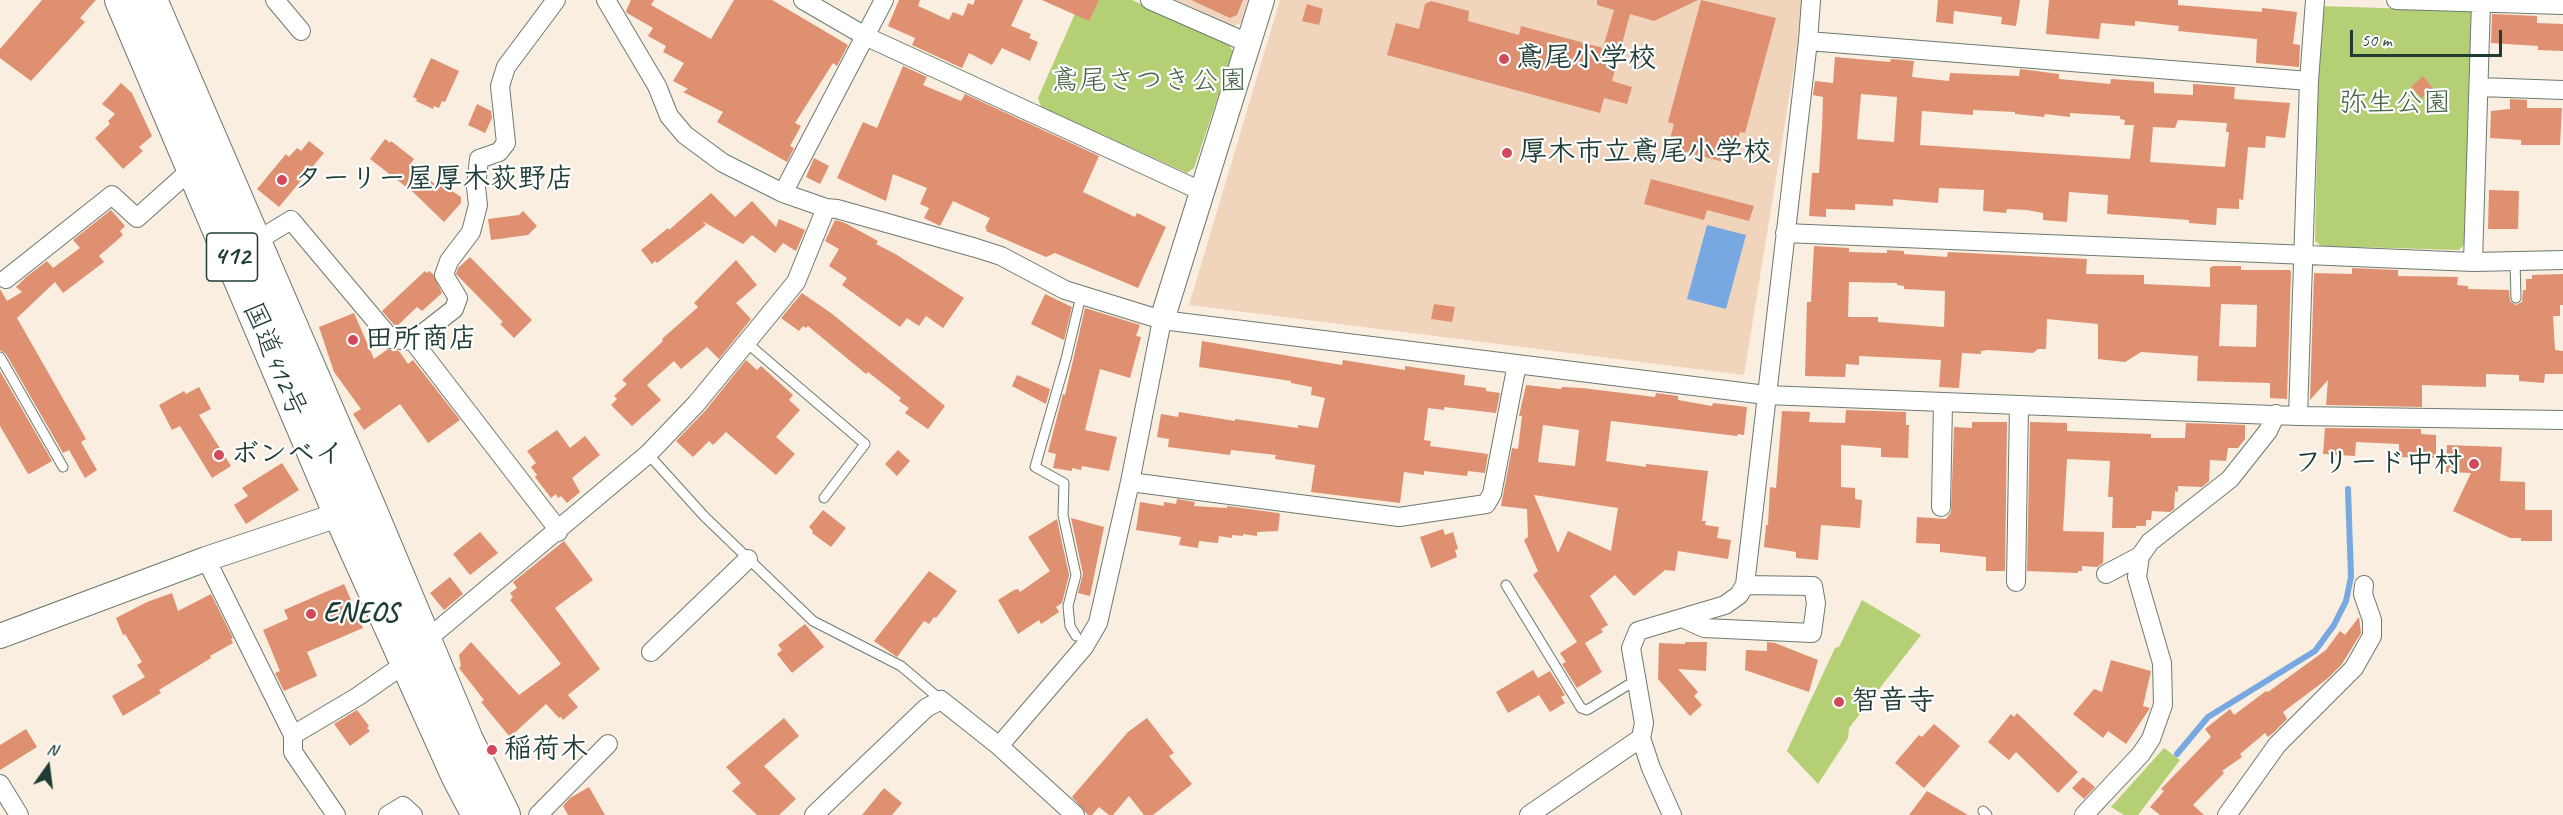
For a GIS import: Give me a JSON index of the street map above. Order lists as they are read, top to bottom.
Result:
{
  "streets": {
    "highway": ["412", "国道412号"]
  },
  "parks": ["鳶尾さつき公園", "弥生公園"],
  "places": [
    "鳶尾小学校",
    "厚木市立鳶尾小学校",
    "ターリー屋厚木荻野店",
    "田所商店",
    "ボンベイ",
    "フリード中村",
    "ENEOS",
    "智音寺",
    "稲荷木"
  ],
  "scale_bar": "50 m",
  "north": "top"
}
